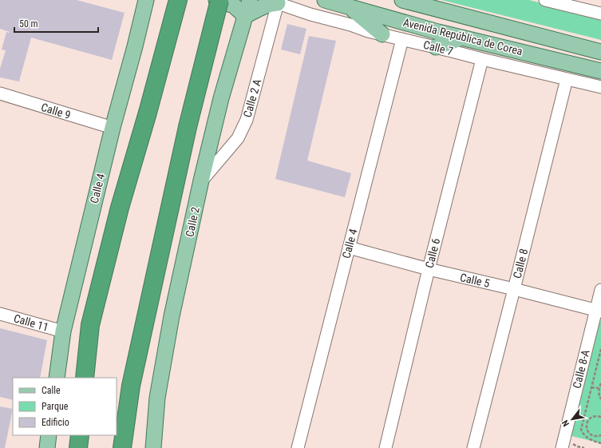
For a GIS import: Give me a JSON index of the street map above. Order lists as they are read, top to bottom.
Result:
{
  "streets": {
    "main road": ["Avenida República de Corea", "Calle 4", "Calle 2"],
    "street": [
      "Calle 7",
      "Calle 2 A",
      "Calle 9",
      "Calle 6",
      "Calle 8",
      "Calle 5",
      "Calle 11",
      "Calle 8-A"
    ]
  },
  "crossings": [
    ["Calle 7", "Calle 2 A"],
    ["Calle 7", "Calle 4"],
    ["Calle 7", "Calle 6"],
    ["Calle 7", "Calle 8"],
    ["Calle 2 A", "Calle 2"],
    ["Calle 9", "Calle 4"],
    ["Calle 4", "Calle 5"],
    ["Calle 4", "Calle 11"],
    ["Calle 6", "Calle 5"],
    ["Calle 8", "Calle 5"],
    ["Calle 5", "Calle 8-A"]
  ],
  "legend": ["Calle", "Parque", "Edificio"],
  "scale_bar": "50 m",
  "north": "bottom left"
}
